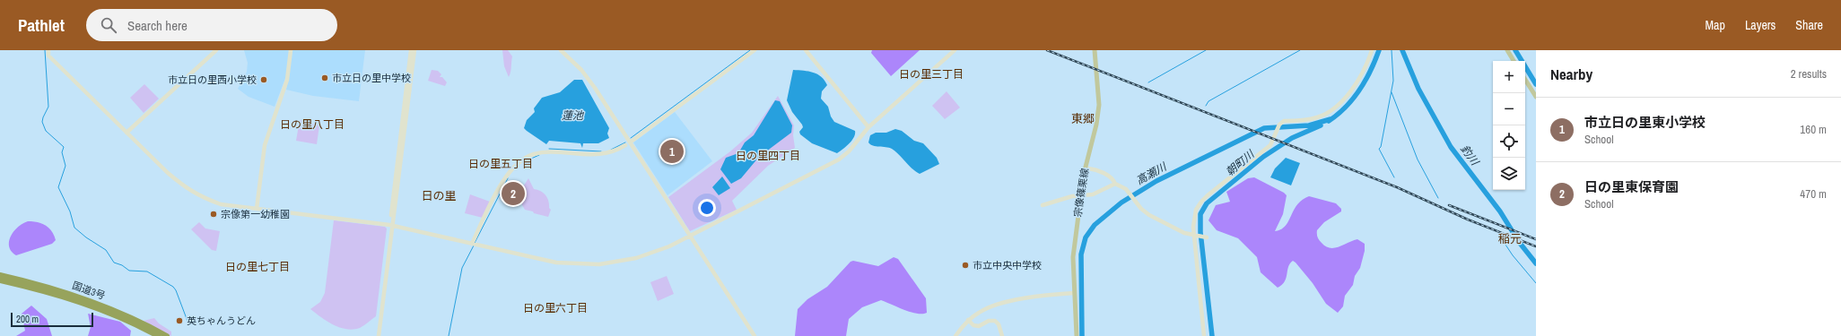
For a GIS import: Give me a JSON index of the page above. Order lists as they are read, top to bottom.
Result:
{
  "streets": {
    "highway": ["国道3号"],
    "main road": ["宗像篠栗線"]
  },
  "districts": [
    "日の里三丁目",
    "東郷",
    "日の里八丁目",
    "日の里四丁目",
    "日の里五丁目",
    "日の里",
    "稲元",
    "日の里七丁目",
    "日の里六丁目"
  ],
  "water": [
    "蓮池",
    "釣川",
    "朝町川",
    "高瀬川"
  ],
  "places": [
    "市立日の里中学校",
    "市立日の里西小学校",
    "宗像第一幼稚園",
    "市立中央中学校",
    "英ちゃんうどん"
  ],
  "scale_bar": "200 m",
  "page": {
    "header": "Pathlet",
    "search": "Search here",
    "nav": ["Map", "Layers", "Share"],
    "heading": ["Nearby", "2 results"],
    "map_buttons": ["+", "−"],
    "list": [
      {
        "mark": "1",
        "name": "市立日の里東小学校",
        "note": "School",
        "value": "160 m"
      },
      {
        "mark": "2",
        "name": "日の里東保育園",
        "note": "School",
        "value": "470 m"
      }
    ],
    "pins": ["1", "2"],
    "scale": "200 m"
  }
}
